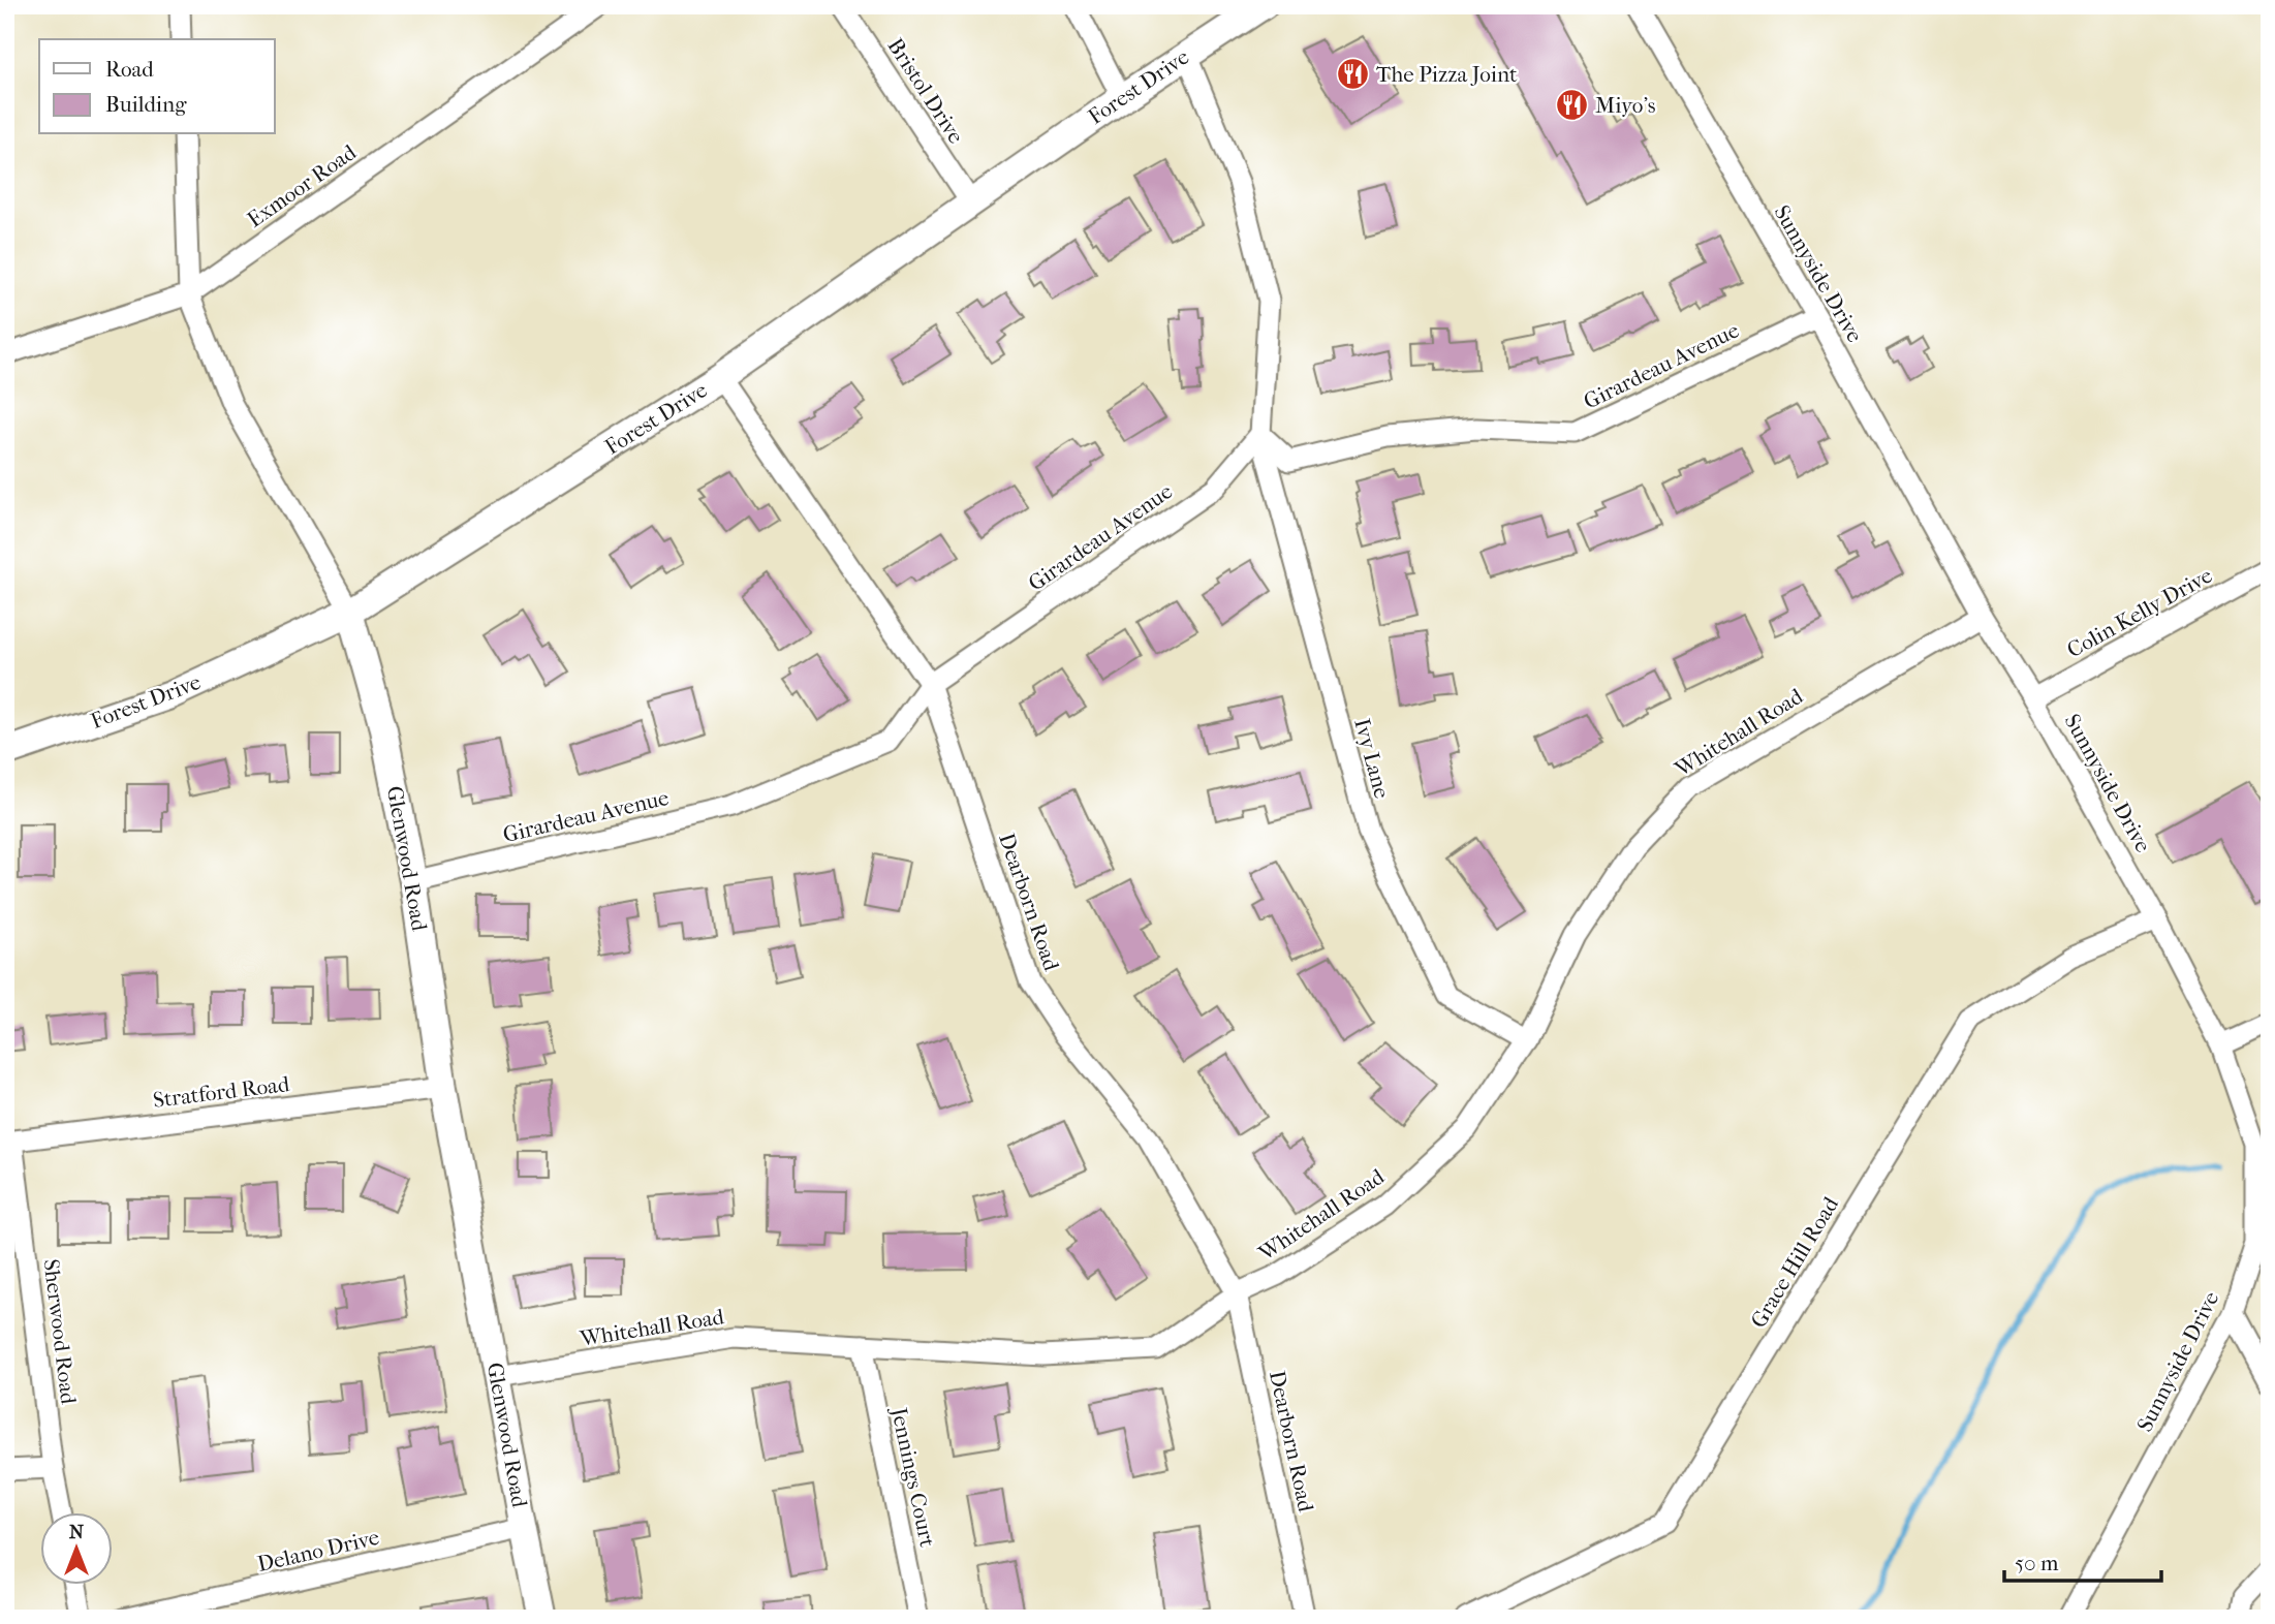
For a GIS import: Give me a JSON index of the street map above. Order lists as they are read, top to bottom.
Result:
{
  "streets": {
    "main road": ["Forest Drive", "Glenwood Road"],
    "street": [
      "Bristol Drive",
      "Exmoor Road",
      "Sunnyside Drive",
      "Girardeau Avenue",
      "Colin Kelly Drive",
      "Whitehall Road",
      "Ivy Lane",
      "Dearborn Road",
      "Stratford Road",
      "Grace Hill Road",
      "Sherwood Road",
      "Jennings Court",
      "Delano Drive"
    ]
  },
  "crossings": [
    ["Forest Drive", "Bristol Drive"],
    ["Forest Drive", "Ivy Lane"],
    ["Forest Drive", "Glenwood Road"],
    ["Forest Drive", "Dearborn Road"],
    ["Exmoor Road", "Glenwood Road"],
    ["Sunnyside Drive", "Girardeau Avenue"],
    ["Sunnyside Drive", "Colin Kelly Drive"],
    ["Sunnyside Drive", "Whitehall Road"],
    ["Sunnyside Drive", "Grace Hill Road"],
    ["Girardeau Avenue", "Ivy Lane"],
    ["Girardeau Avenue", "Glenwood Road"],
    ["Girardeau Avenue", "Dearborn Road"],
    ["Whitehall Road", "Ivy Lane"],
    ["Whitehall Road", "Glenwood Road"],
    ["Whitehall Road", "Dearborn Road"],
    ["Whitehall Road", "Jennings Court"],
    ["Glenwood Road", "Stratford Road"],
    ["Glenwood Road", "Delano Drive"],
    ["Stratford Road", "Sherwood Road"]
  ],
  "places": {
    "restaurant": ["The Pizza Joint", "Miyo's"]
  },
  "legend": ["Road", "Building"],
  "scale_bar": "50 m",
  "north": "top"
}
